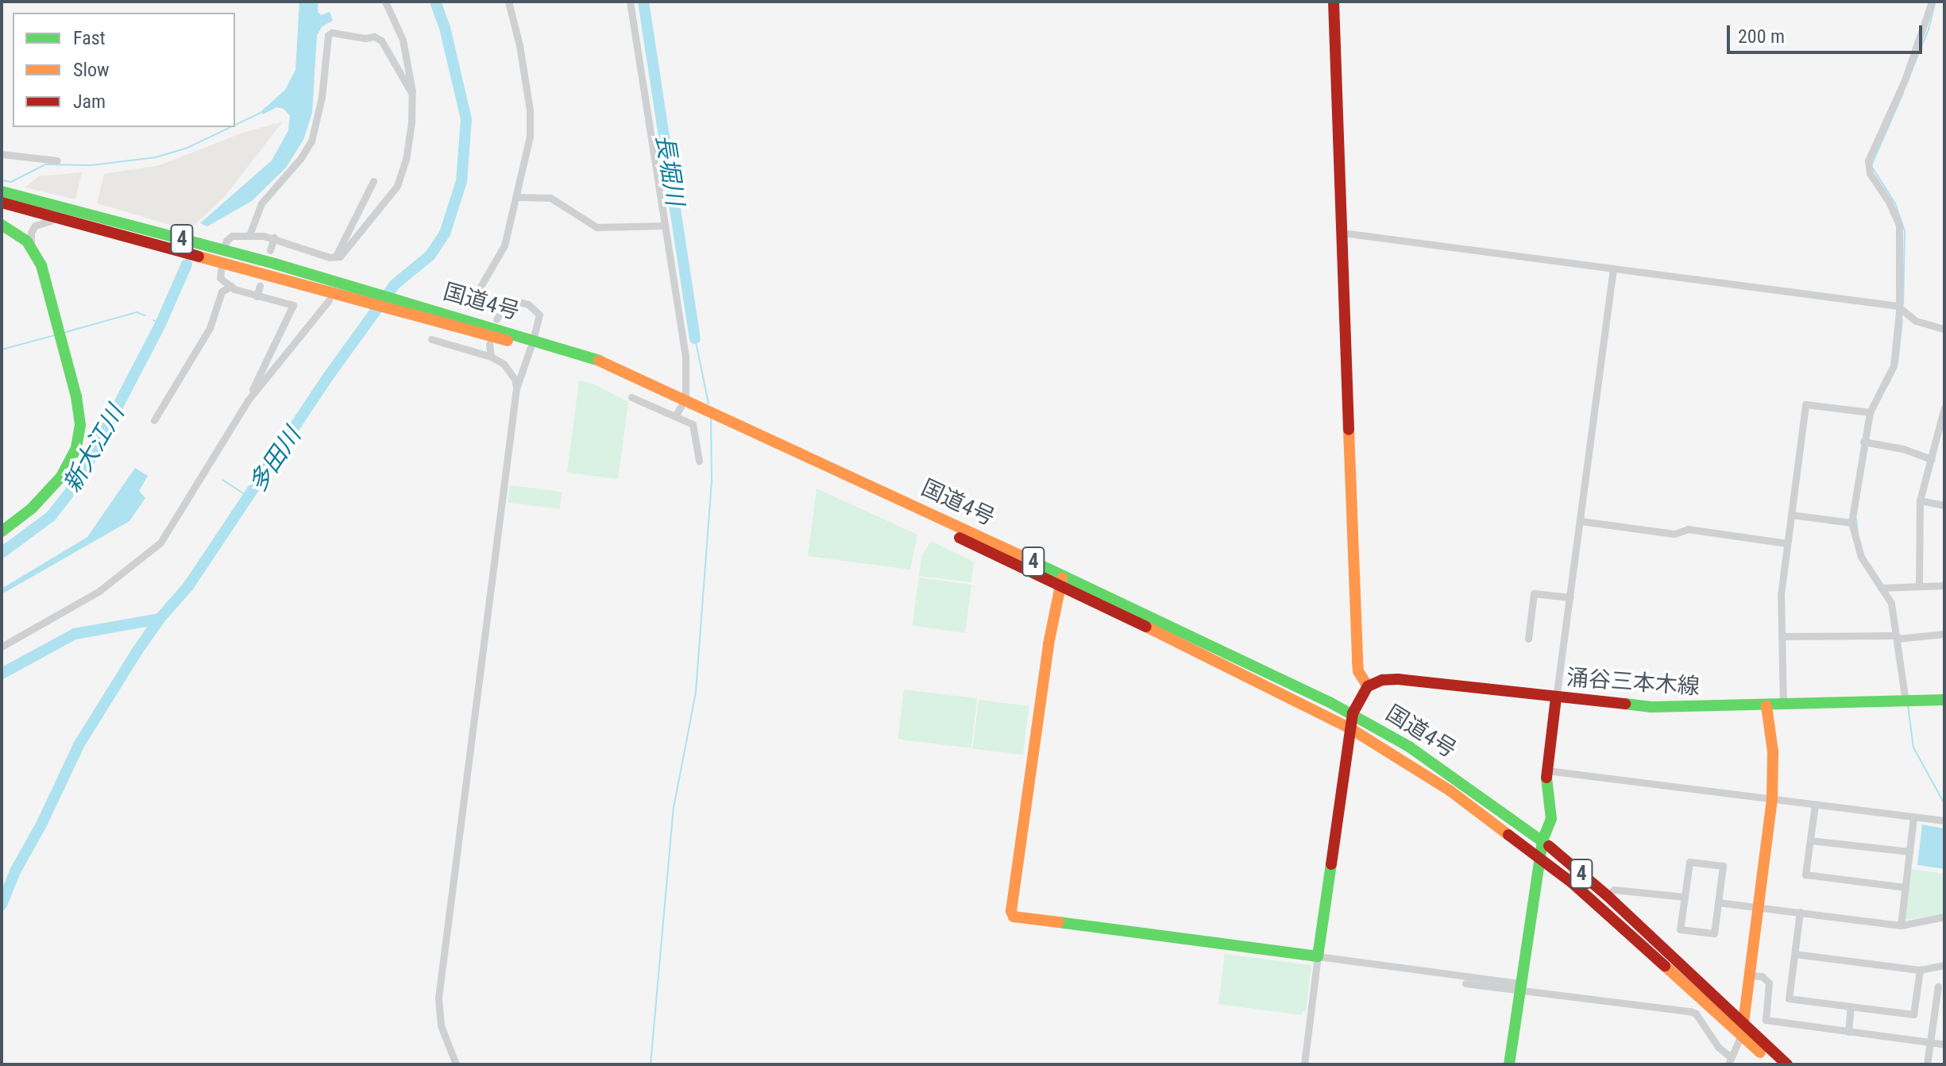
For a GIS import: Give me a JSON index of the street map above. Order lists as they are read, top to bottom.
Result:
{
  "streets": {
    "main road": ["4", "国道4号", "涌谷三本木線"]
  },
  "water": ["長堀川", "新大江川", "多田川"],
  "legend": ["Fast", "Slow", "Jam"],
  "scale_bar": "200 m"
}
